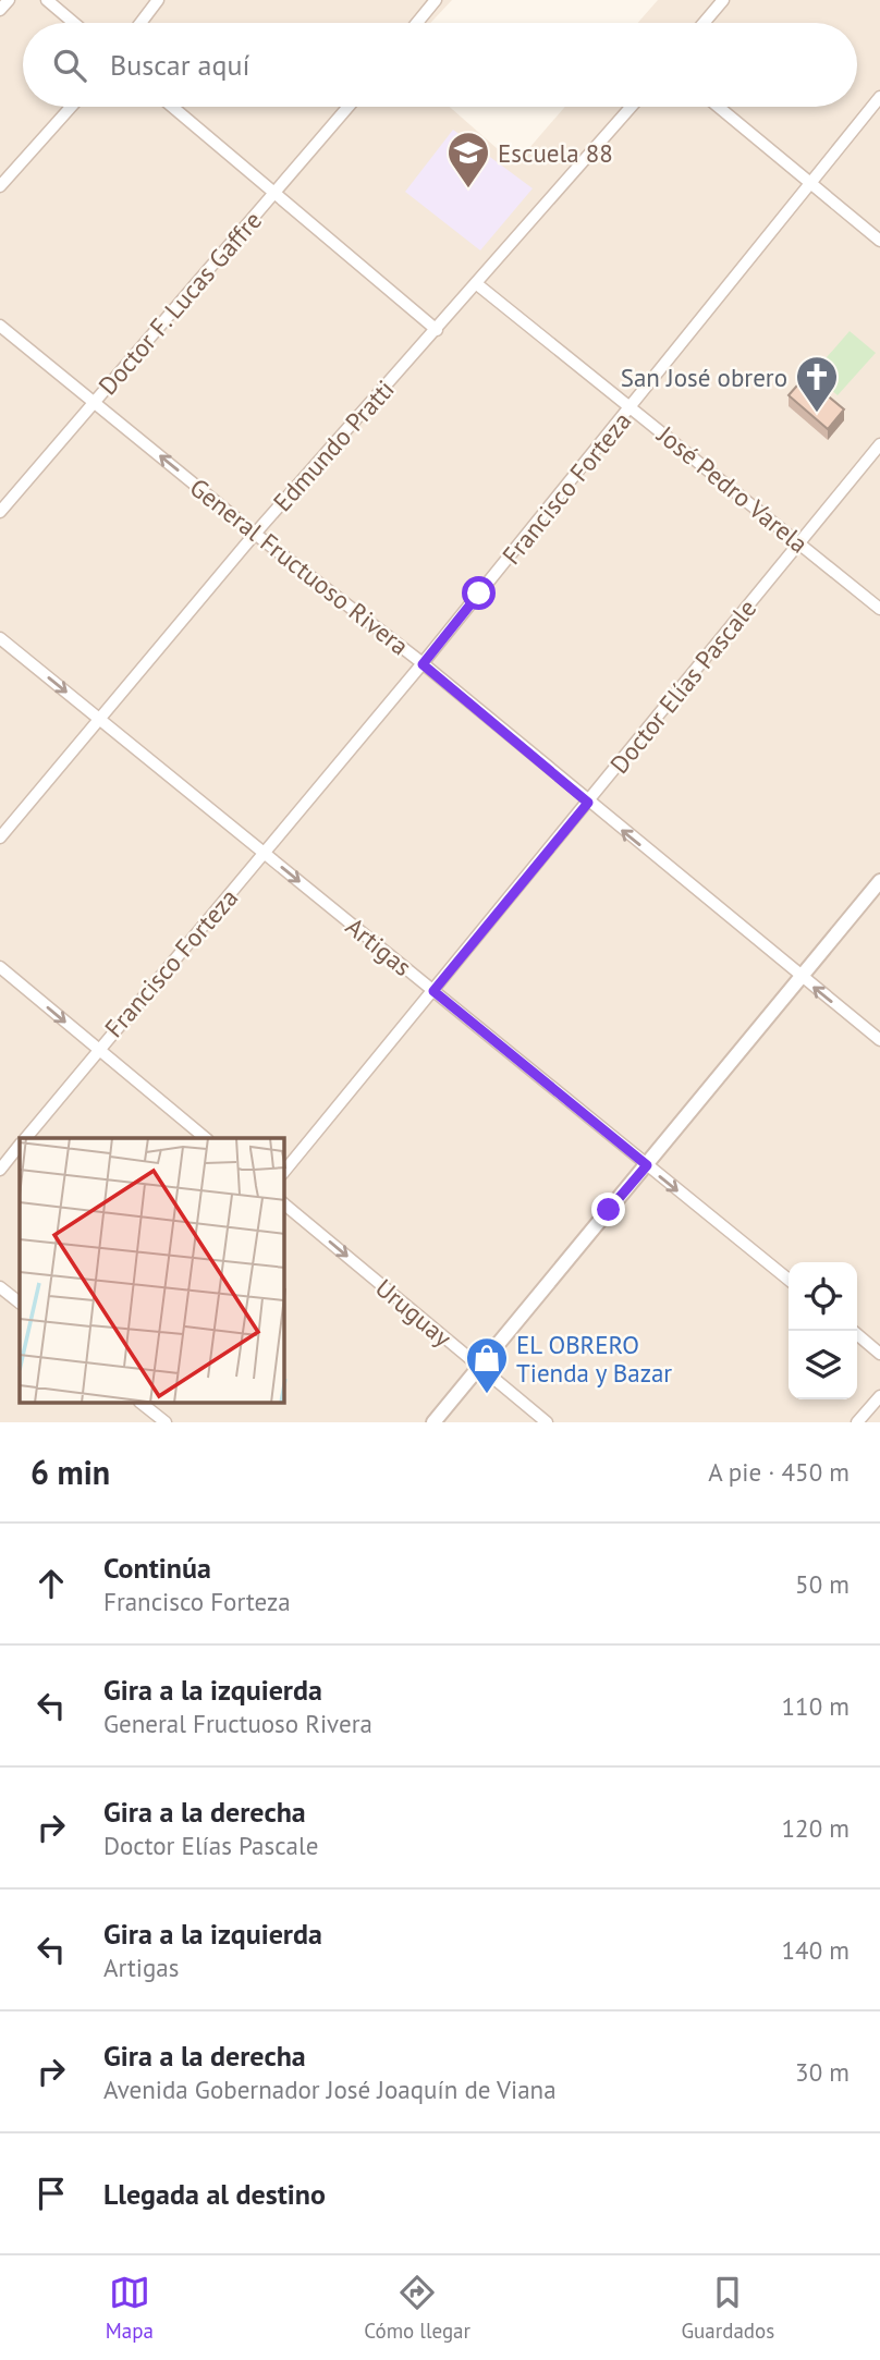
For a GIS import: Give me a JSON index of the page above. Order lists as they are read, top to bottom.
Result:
{
  "streets": {
    "street": [
      "Doctor F. Lucas Gaffre",
      "Edmundo Pratti",
      "Francisco Forteza",
      "José Pedro Varela",
      "General Fructuoso Rivera",
      "Doctor Elías Pascale",
      "Artigas",
      "Uruguay"
    ]
  },
  "crossings": [
    ["Doctor F. Lucas Gaffre", "General Fructuoso Rivera"],
    ["Edmundo Pratti", "José Pedro Varela"],
    ["Edmundo Pratti", "General Fructuoso Rivera"],
    ["Edmundo Pratti", "Artigas"],
    ["Francisco Forteza", "José Pedro Varela"],
    ["Francisco Forteza", "General Fructuoso Rivera"],
    ["Francisco Forteza", "Artigas"],
    ["José Pedro Varela", "Doctor Elías Pascale"],
    ["General Fructuoso Rivera", "Doctor Elías Pascale"],
    ["Doctor Elías Pascale", "Artigas"]
  ],
  "one_way": ["General Fructuoso Rivera", "Artigas", "Uruguay"],
  "places": {
    "school or university": ["Escuela 88"],
    "church": ["San José obrero"],
    "shop": ["EL OBRERO Tienda y Bazar"]
  },
  "page": {
    "search": "Buscar aquí",
    "heading": ["6 min", "A pie · 450 m"],
    "list": [
      ["Continúa", "Francisco Forteza", "50 m"],
      ["Gira a la izquierda", "General Fructuoso Rivera", "110 m"],
      ["Gira a la derecha", "Doctor Elías Pascale", "120 m"],
      ["Gira a la izquierda", "Artigas", "140 m"],
      ["Gira a la derecha", "Avenida Gobernador José Joaquín de Viana", "30 m"],
      "Llegada al destino"
    ],
    "nav": ["Mapa", "Cómo llegar", "Guardados"]
  }
}
